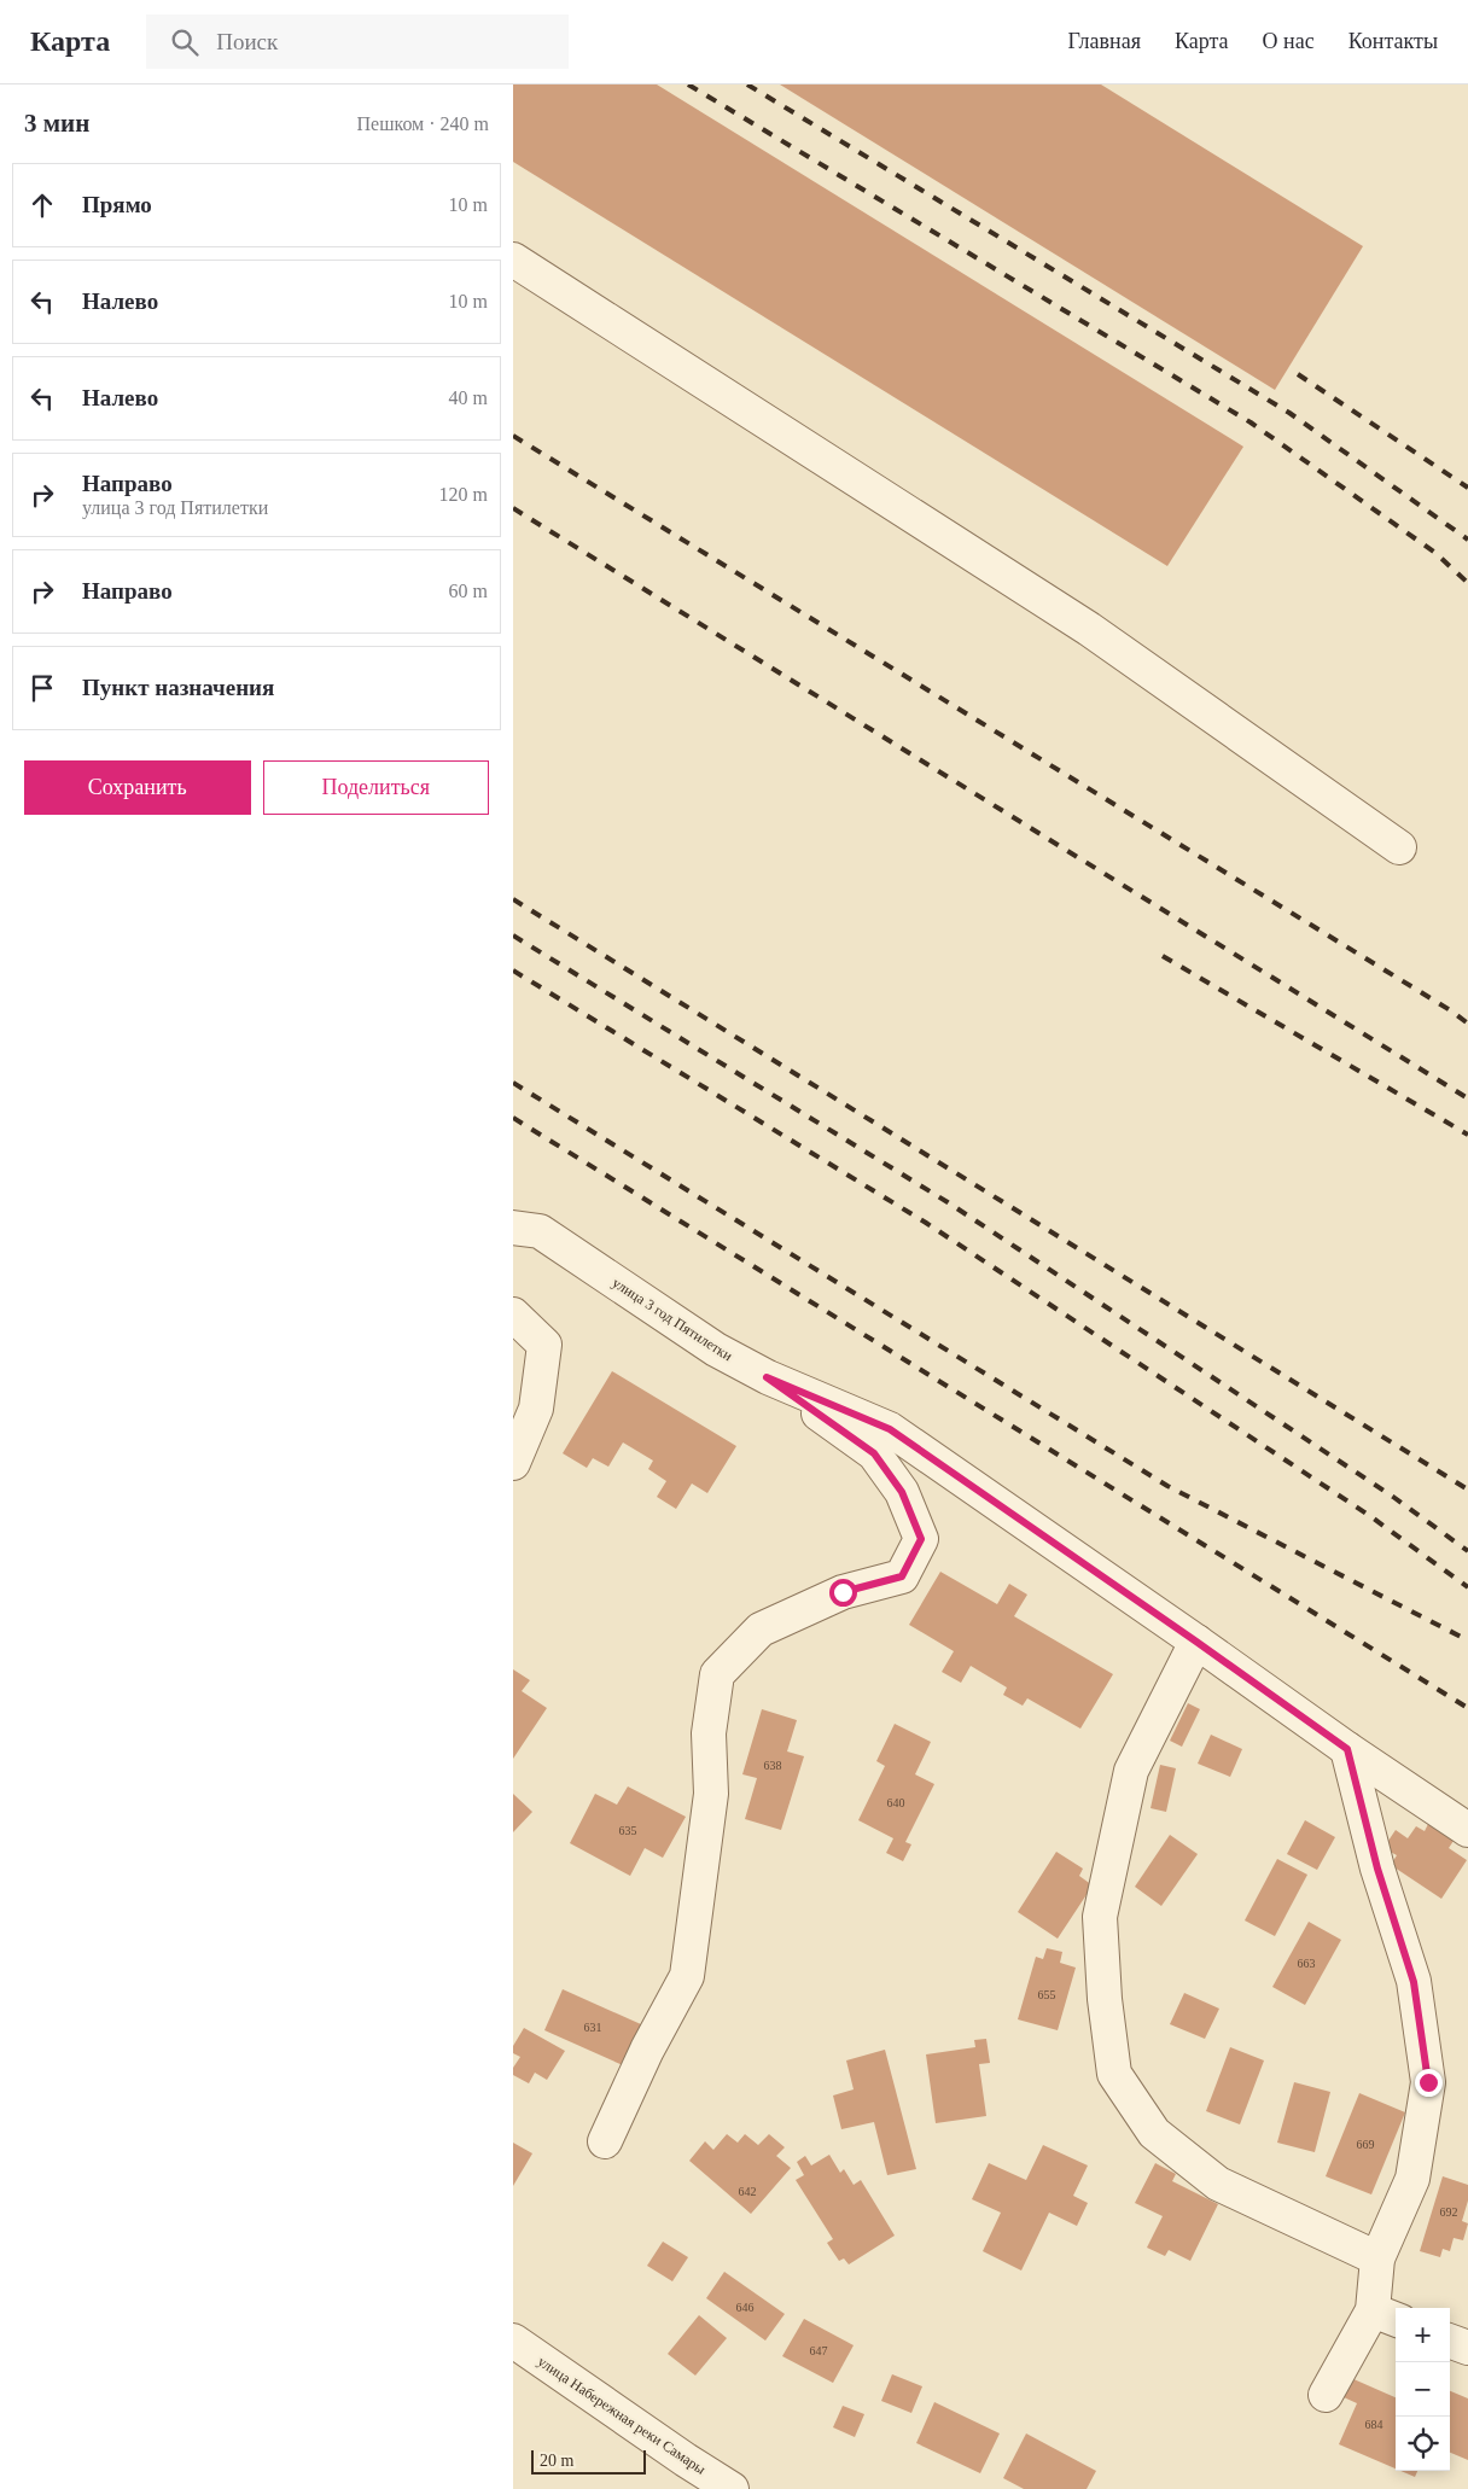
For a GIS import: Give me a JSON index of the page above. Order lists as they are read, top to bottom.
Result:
{
  "streets": {
    "street": ["улица 3 год Пятилетки", "улица Набережная реки Самары"]
  },
  "house_numbers": [
    "638",
    "640",
    "635",
    "663",
    "655",
    "631",
    "669",
    "642",
    "692",
    "646",
    "647",
    "684"
  ],
  "scale_bar": "20 m",
  "page": {
    "header": "Карта",
    "search": "Поиск",
    "nav": [
      "Главная",
      "Карта",
      "О нас",
      "Контакты"
    ],
    "heading": ["3 мин", "Пешком · 240 m"],
    "list": [
      ["Прямо", "10 m"],
      ["Налево", "10 m"],
      ["Налево", "40 m"],
      ["Направо", "улица 3 год Пятилетки", "120 m"],
      ["Направо", "60 m"],
      "Пункт назначения"
    ],
    "buttons": ["Сохранить", "Поделиться"],
    "map_buttons": ["+", "−"],
    "scale": "20 m"
  }
}
